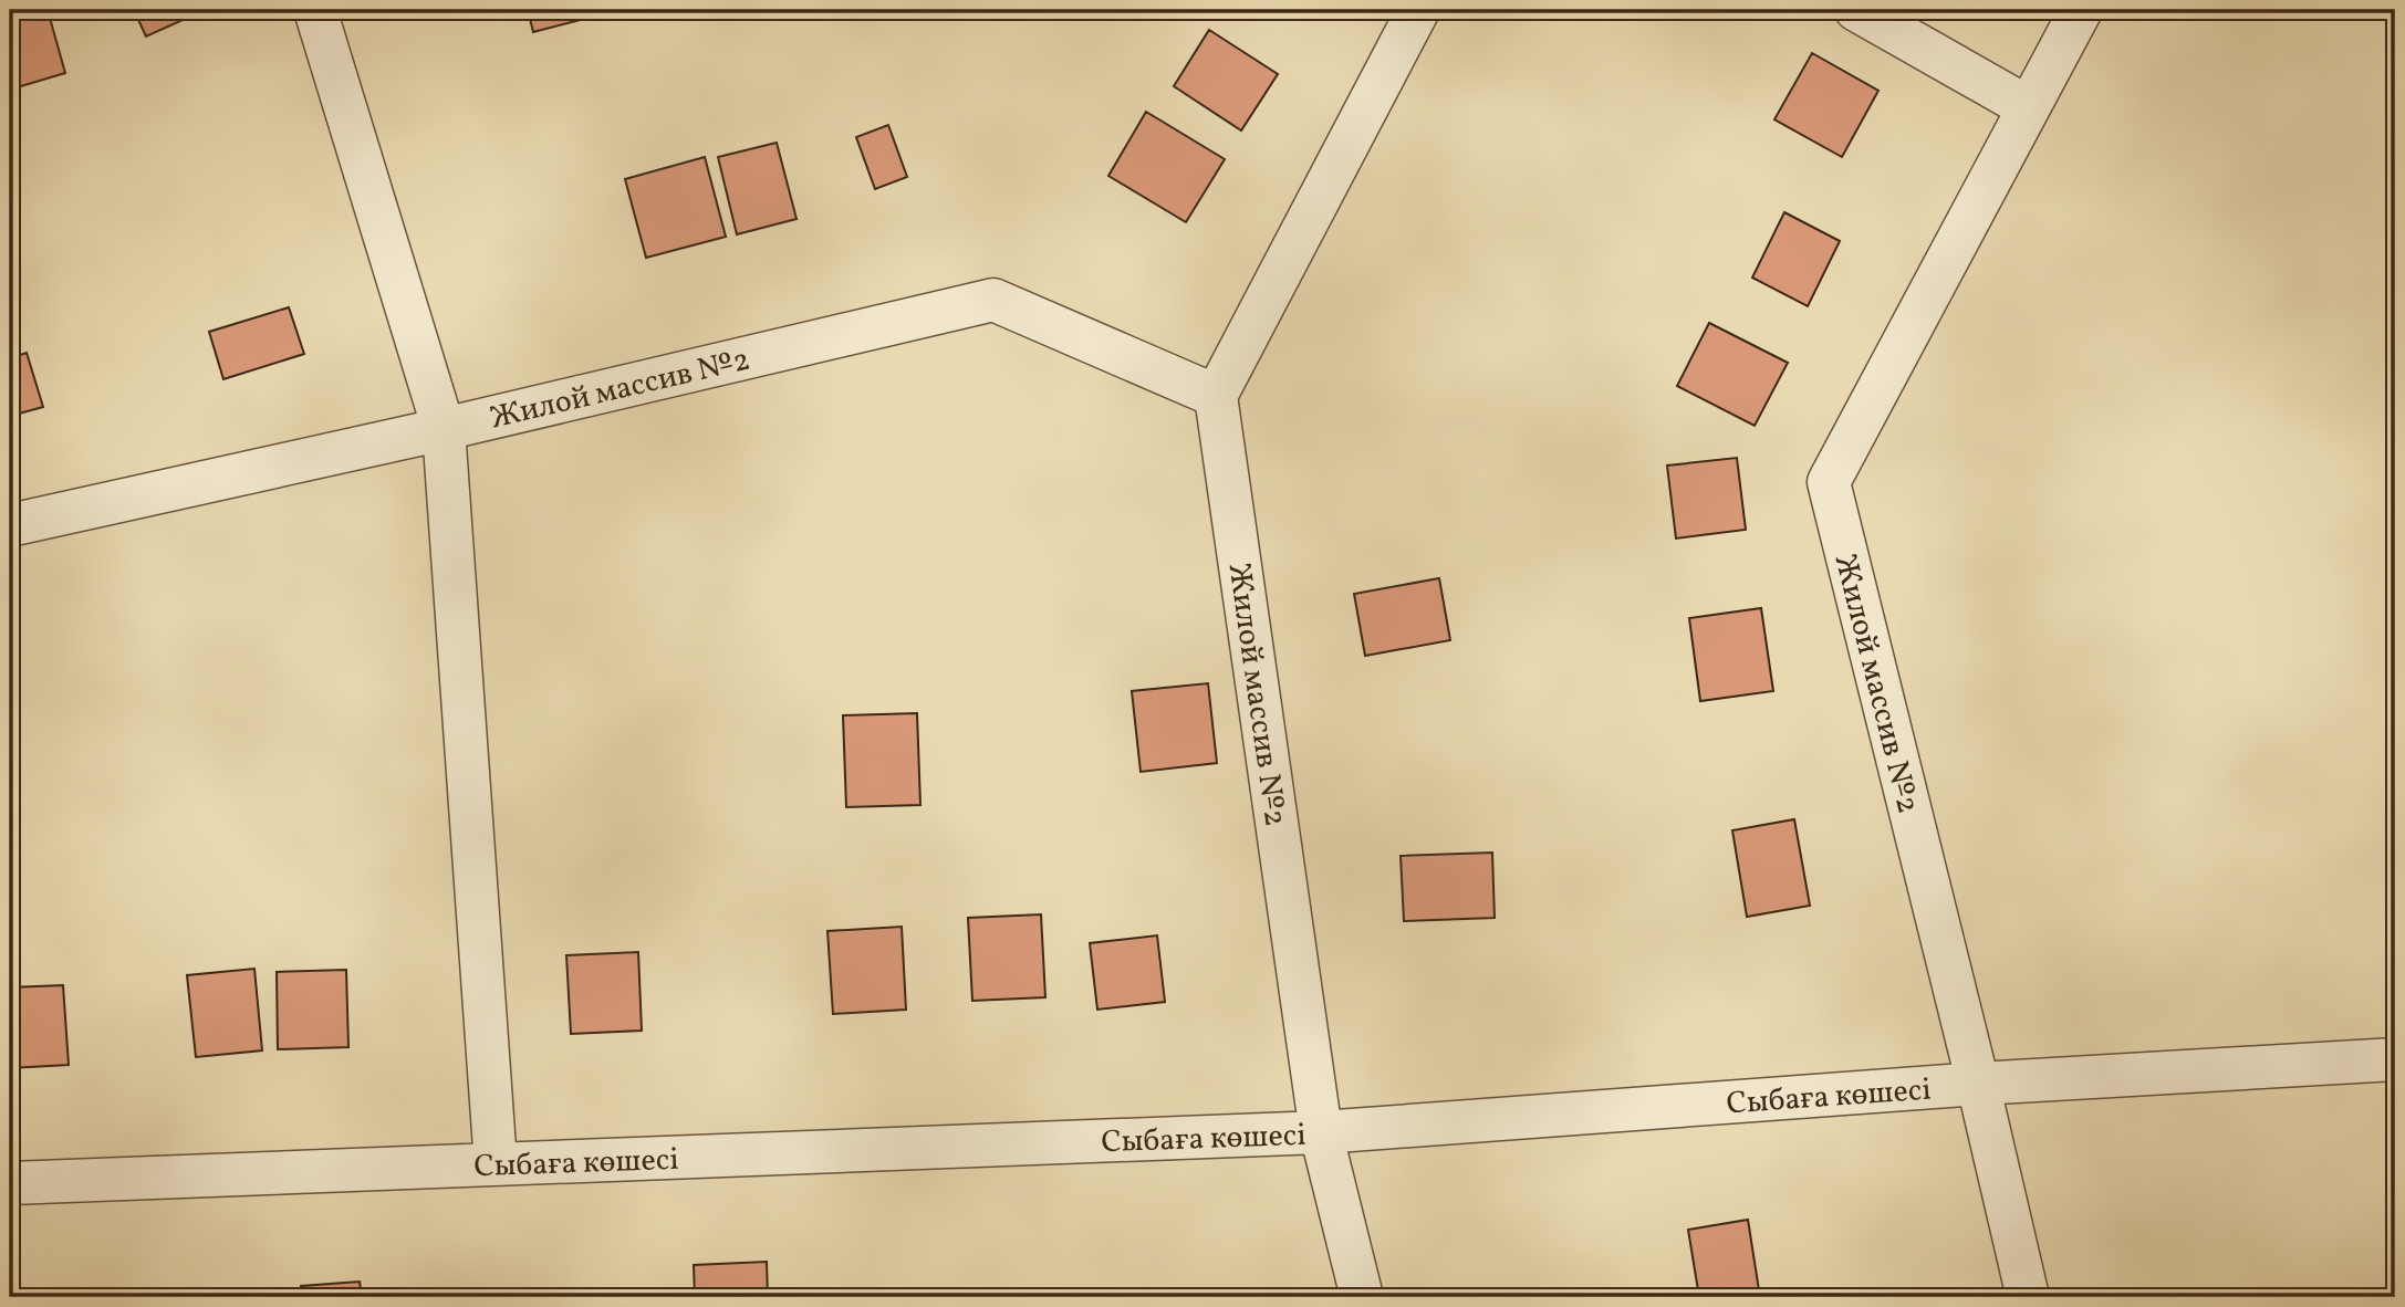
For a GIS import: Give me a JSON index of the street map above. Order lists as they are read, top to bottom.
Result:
{
  "streets": {
    "street": ["Жилой массив №2", "Сыбаға көшесі"]
  },
  "crossings": [
    ["Жилой массив №2", "Сыбаға көшесі"]
  ]
}
